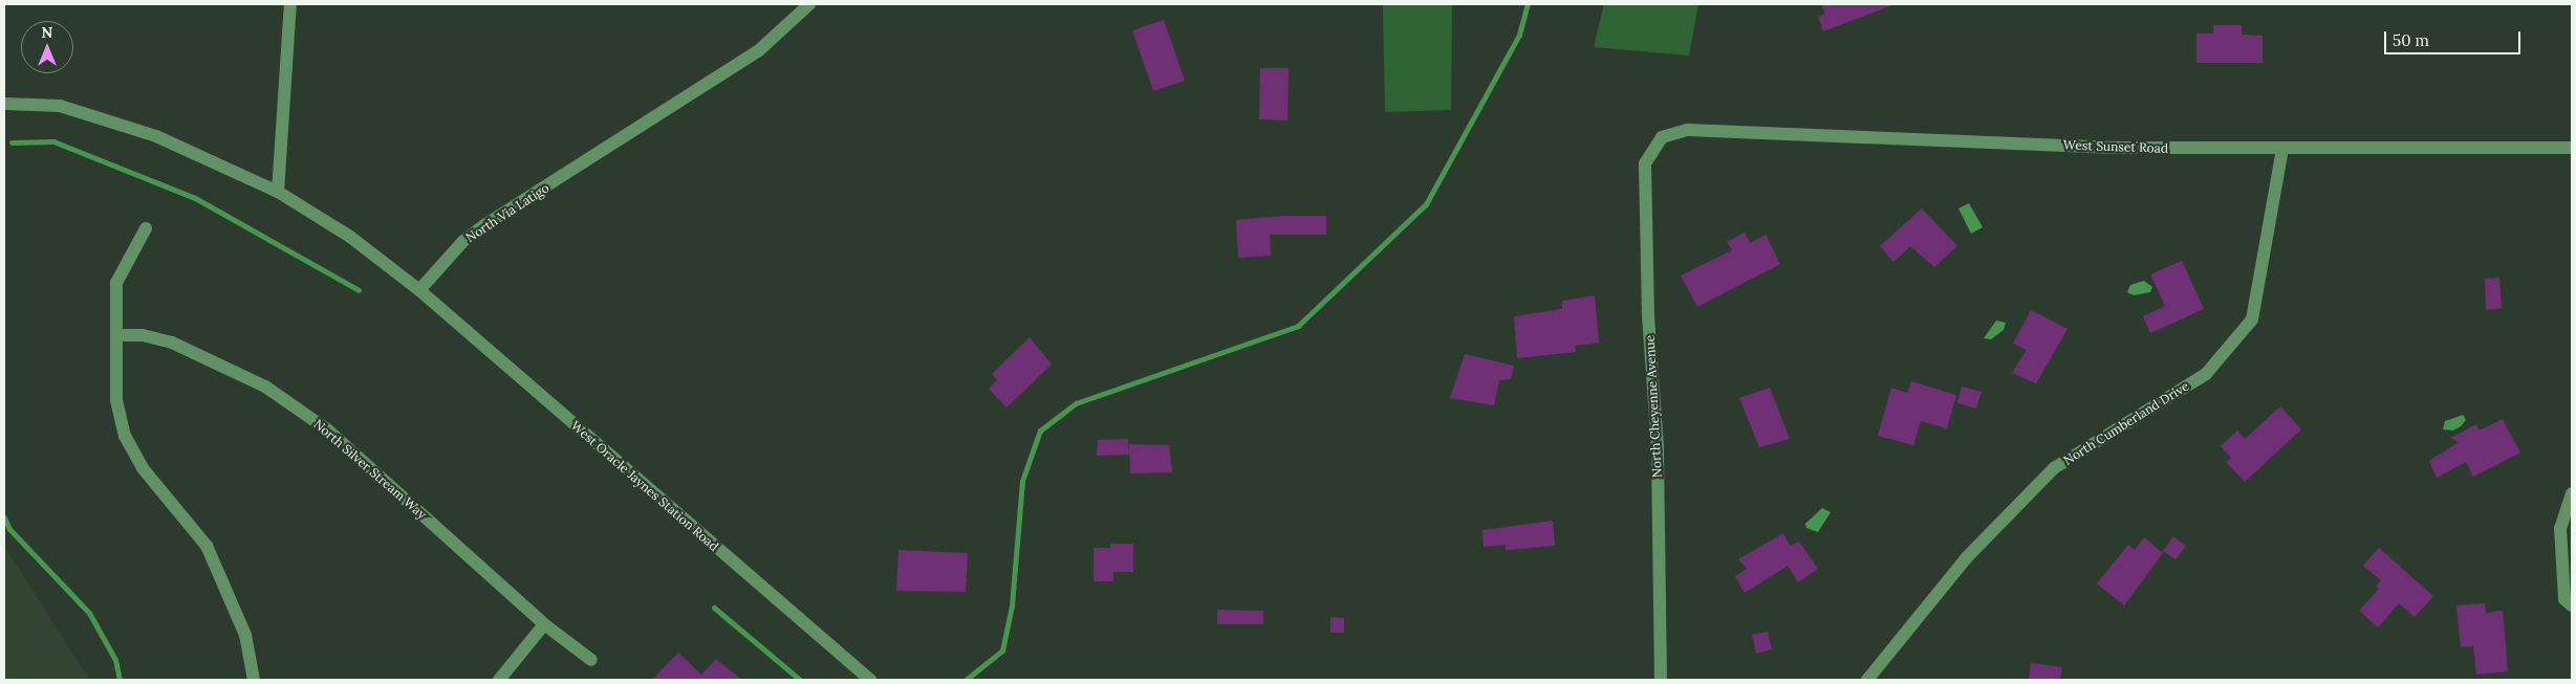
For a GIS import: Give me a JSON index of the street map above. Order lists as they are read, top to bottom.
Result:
{
  "streets": {
    "street": [
      "West Sunset Road",
      "North Via Latigo",
      "North Cheyenne Avenue",
      "North Cumberland Drive",
      "North Silver Stream Way",
      "West Oracle Jaynes Station Road"
    ]
  },
  "crossings": [
    ["West Sunset Road", "North Cheyenne Avenue"],
    ["West Sunset Road", "North Cumberland Drive"],
    ["North Via Latigo", "West Oracle Jaynes Station Road"]
  ],
  "scale_bar": "50 m",
  "north": "top"
}
